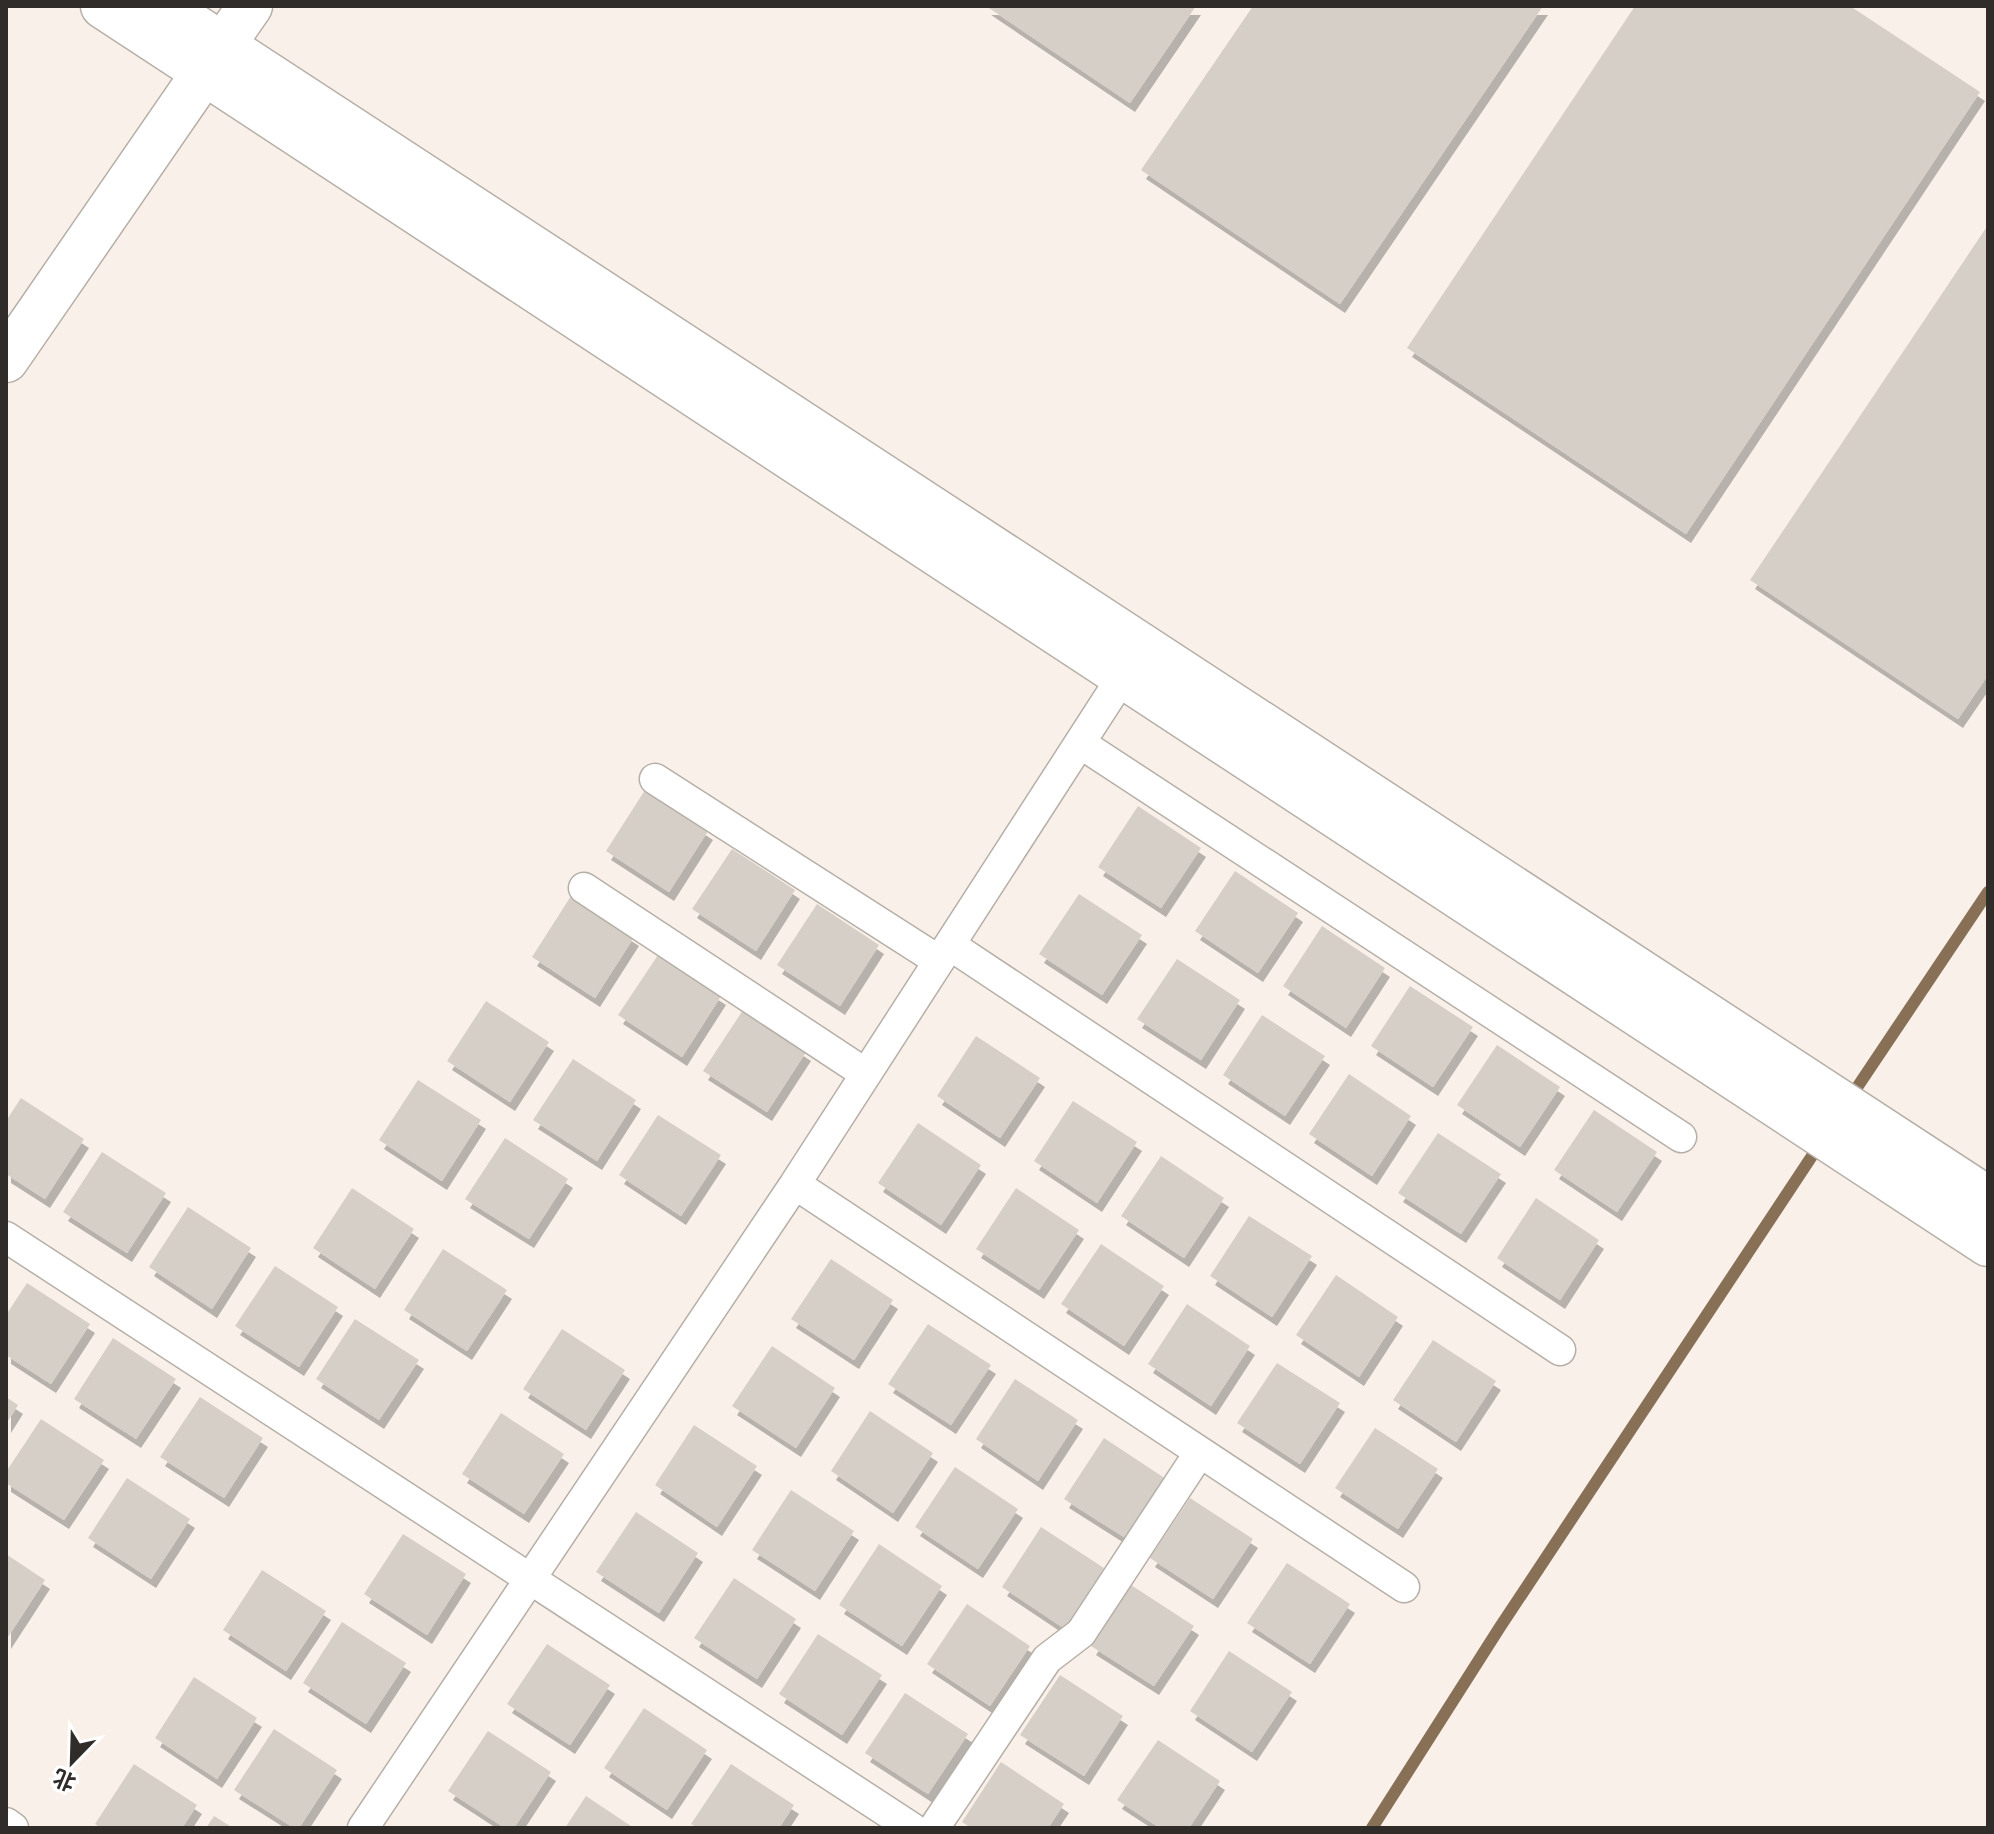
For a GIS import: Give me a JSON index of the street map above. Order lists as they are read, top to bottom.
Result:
{
  "north": "bottom left"
}
